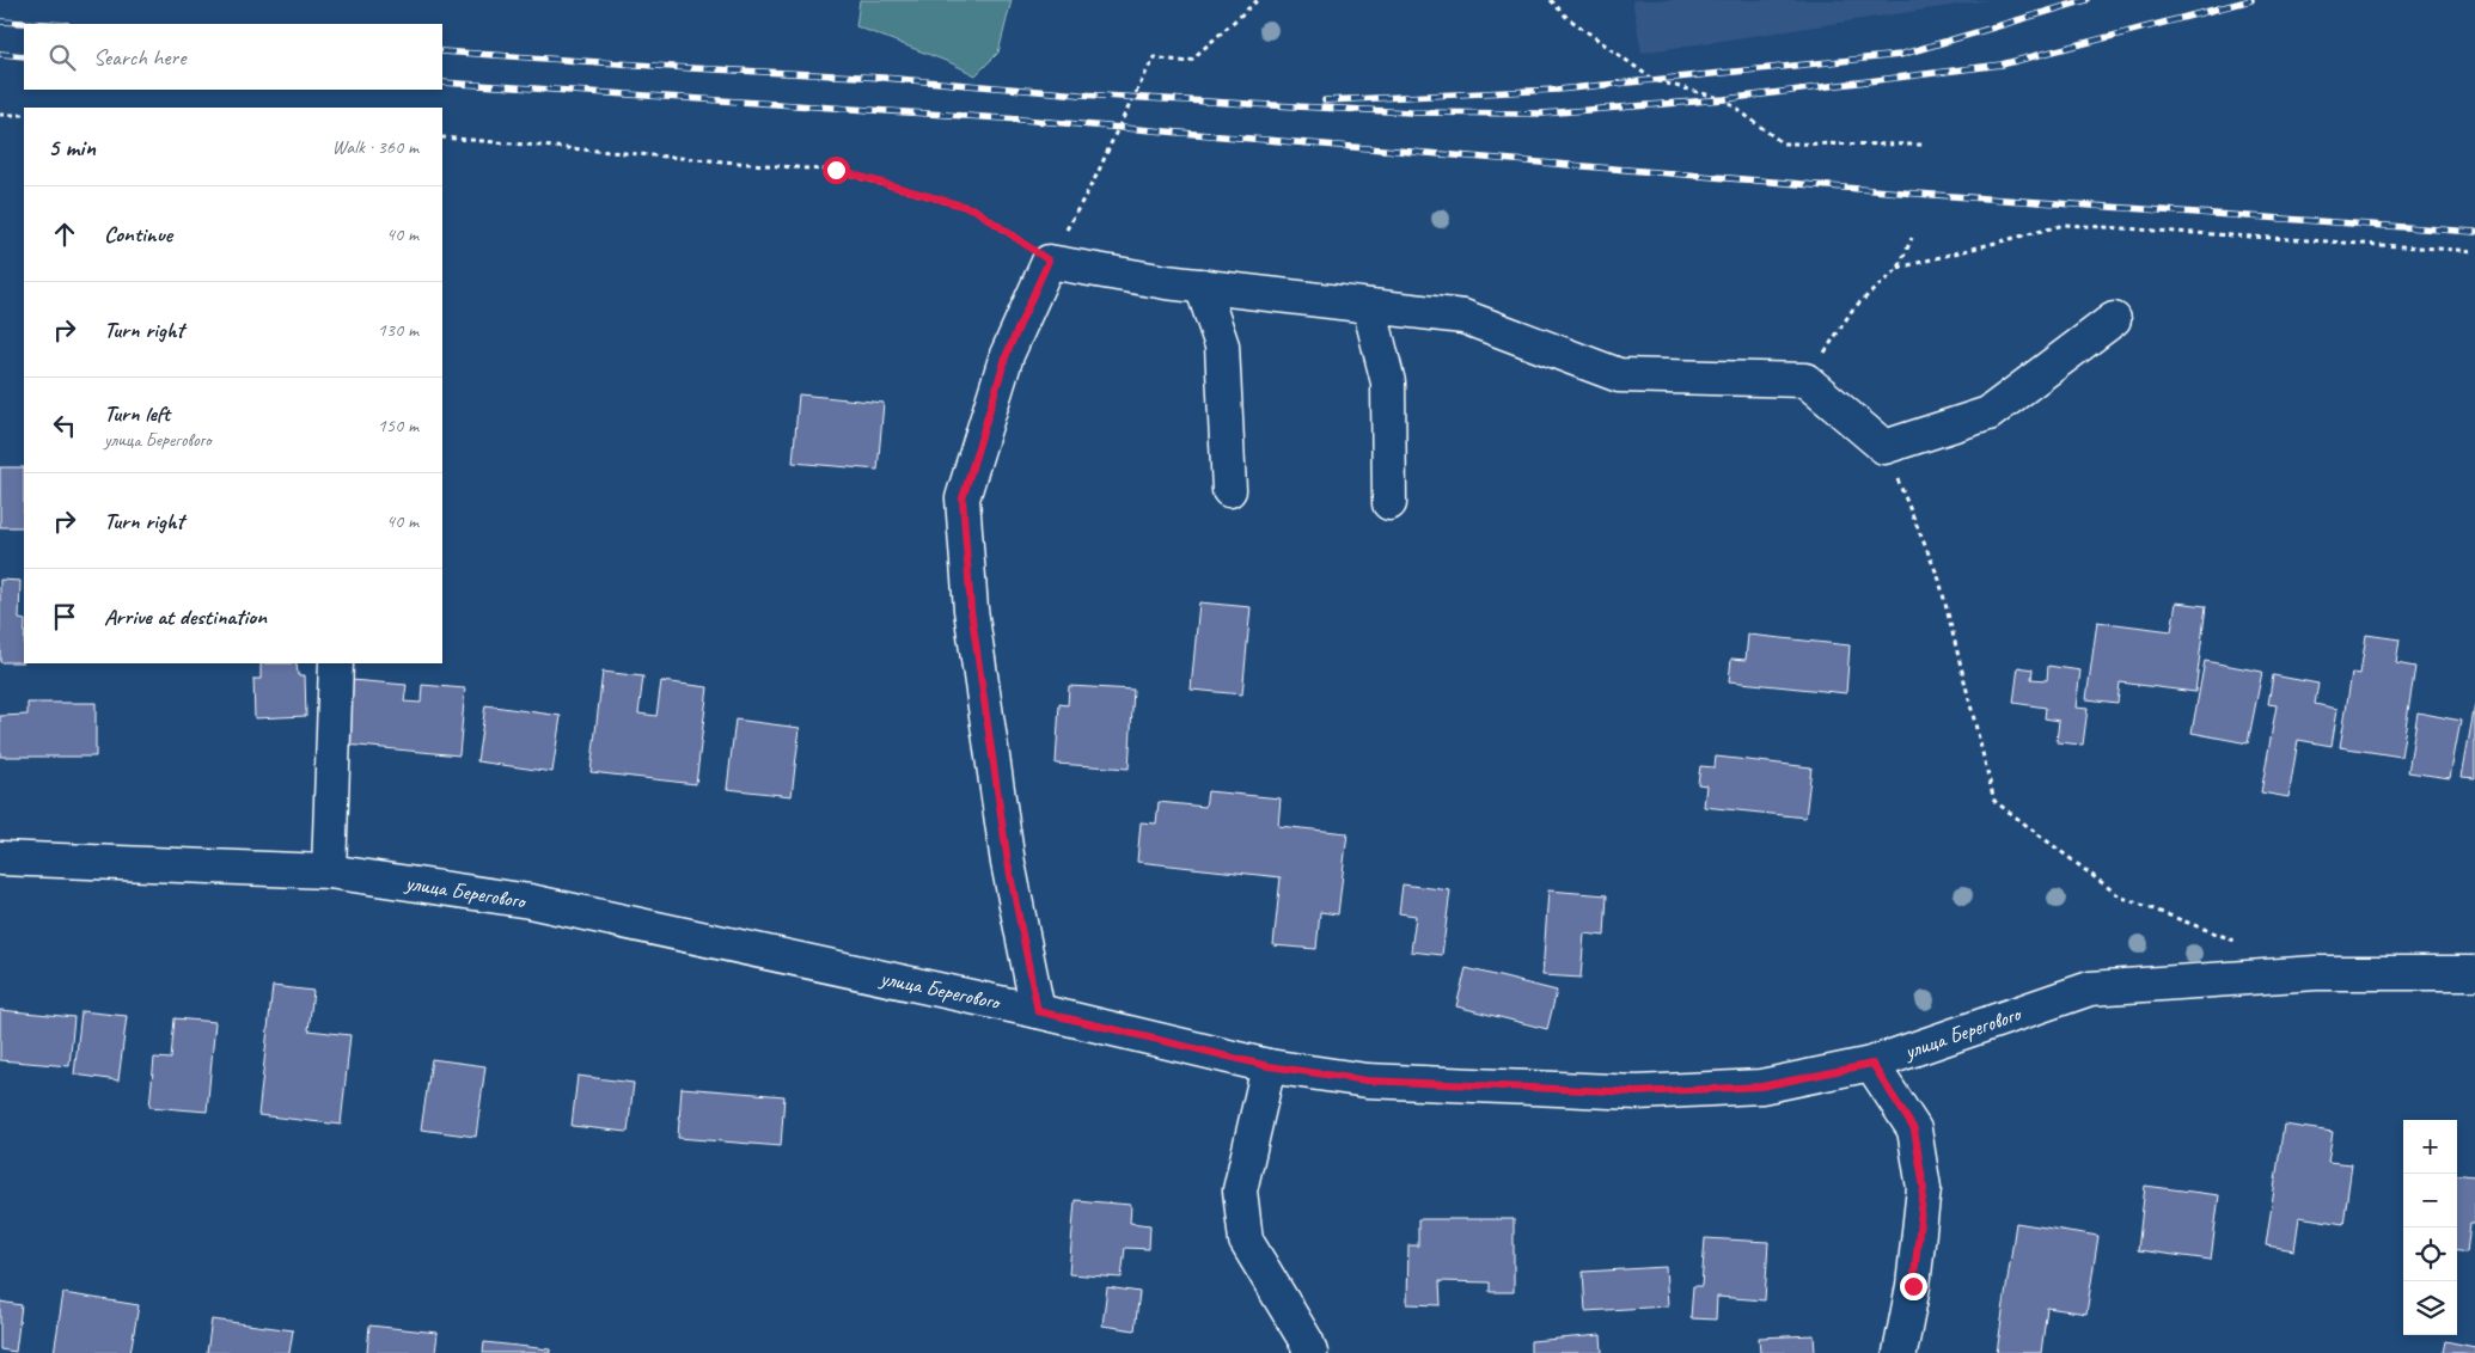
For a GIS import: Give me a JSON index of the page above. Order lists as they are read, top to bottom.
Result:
{
  "streets": {
    "street": ["улица Берегового"]
  },
  "page": {
    "search": "Search here",
    "heading": ["5 min", "Walk · 360 m"],
    "list": [
      ["Continue", "40 m"],
      ["Turn right", "130 m"],
      ["Turn left", "улица Берегового", "150 m"],
      ["Turn right", "40 m"],
      "Arrive at destination"
    ],
    "map_buttons": ["+", "−"]
  }
}
